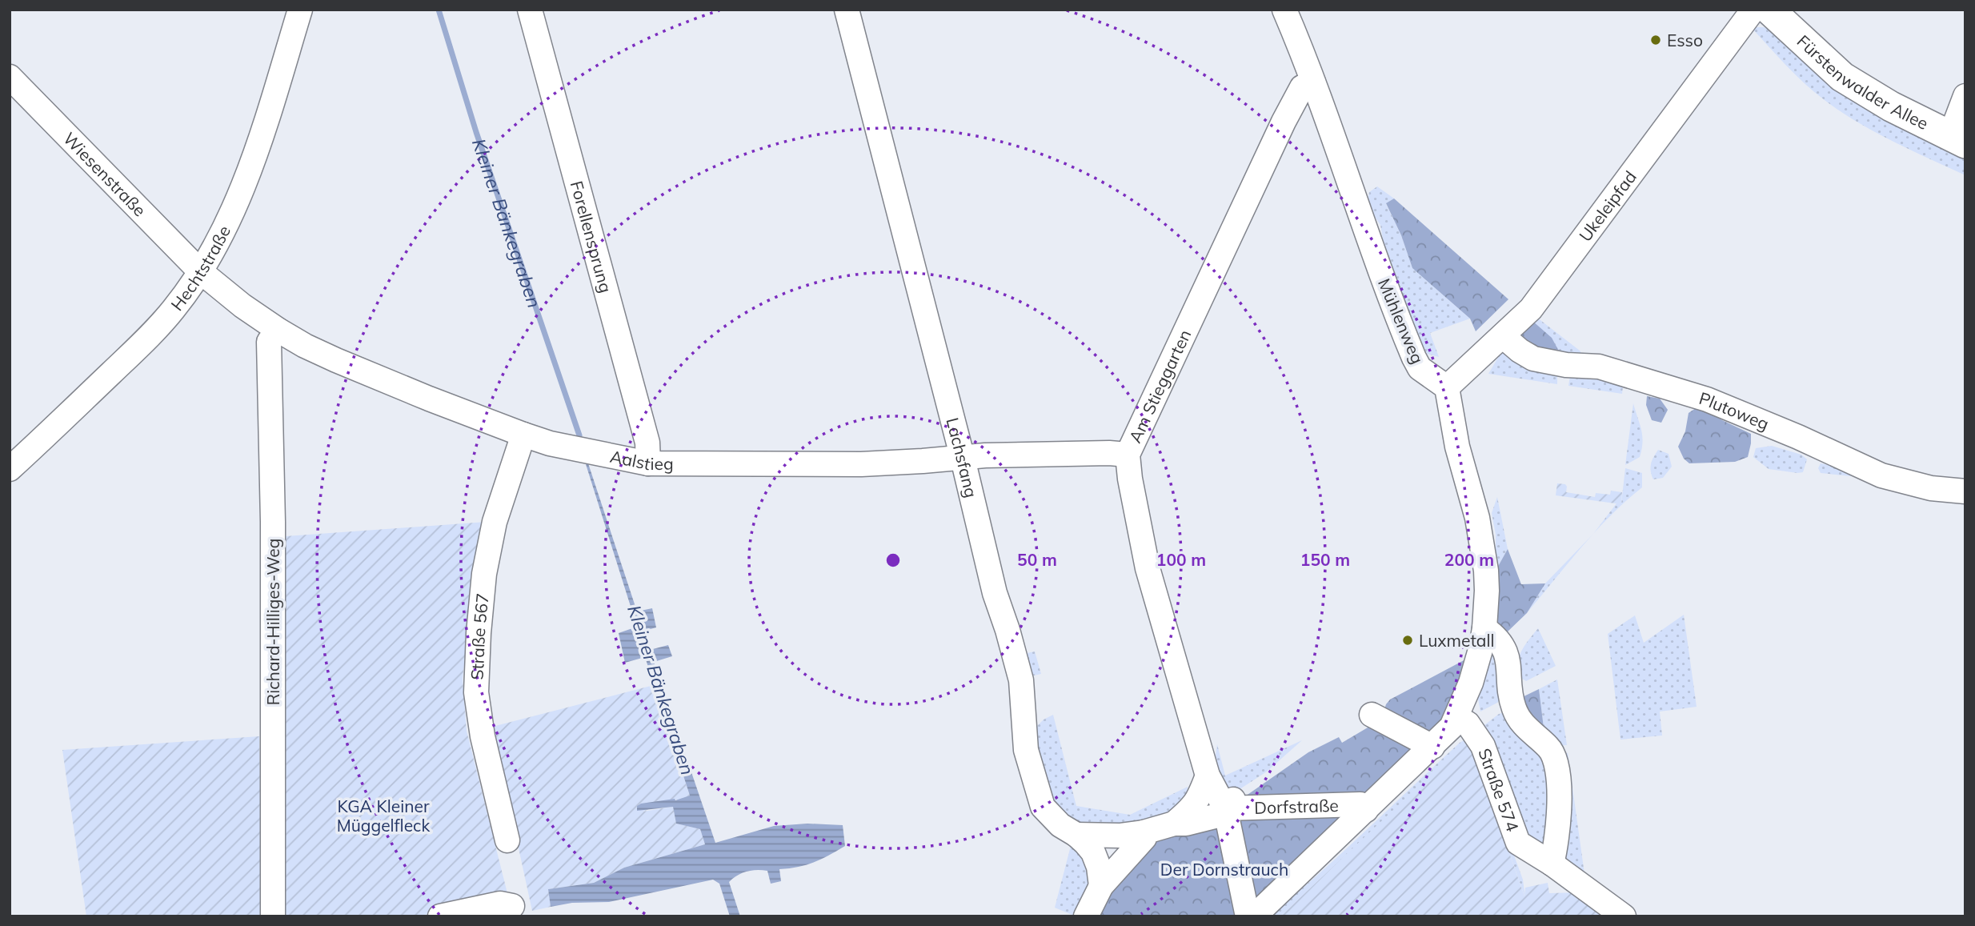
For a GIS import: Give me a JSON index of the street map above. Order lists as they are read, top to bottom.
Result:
{
  "streets": {
    "main road": ["Fürstenwalder Allee"],
    "street": [
      "Wiesenstraße",
      "Ukeleipfad",
      "Forellensprung",
      "Hechtstraße",
      "Mühlenweg",
      "Am Stieggarten",
      "Plutoweg",
      "Lachsfang",
      "Aalstieg",
      "Richard-Hilliges-Weg",
      "Straße 567",
      "Straße 574",
      "Dorfstraße"
    ]
  },
  "crossings": [
    ["Wiesenstraße", "Hechtstraße"],
    ["Wiesenstraße", "Aalstieg"],
    ["Ukeleipfad", "Mühlenweg"],
    ["Ukeleipfad", "Plutoweg"],
    ["Forellensprung", "Aalstieg"],
    ["Hechtstraße", "Aalstieg"],
    ["Mühlenweg", "Am Stieggarten"],
    ["Am Stieggarten", "Aalstieg"],
    ["Am Stieggarten", "Dorfstraße"],
    ["Lachsfang", "Aalstieg"],
    ["Lachsfang", "Dorfstraße"],
    ["Aalstieg", "Richard-Hilliges-Weg"],
    ["Aalstieg", "Straße 567"],
    ["Straße 574", "Dorfstraße"]
  ],
  "water": ["Kleiner Bänkegraben"],
  "parks": ["KGA Kleiner Müggelfleck", "Der Dornstrauch"],
  "places": ["Esso", "Luxmetall"],
  "rings": [
    "50 m",
    "100 m",
    "150 m",
    "200 m"
  ]
}
